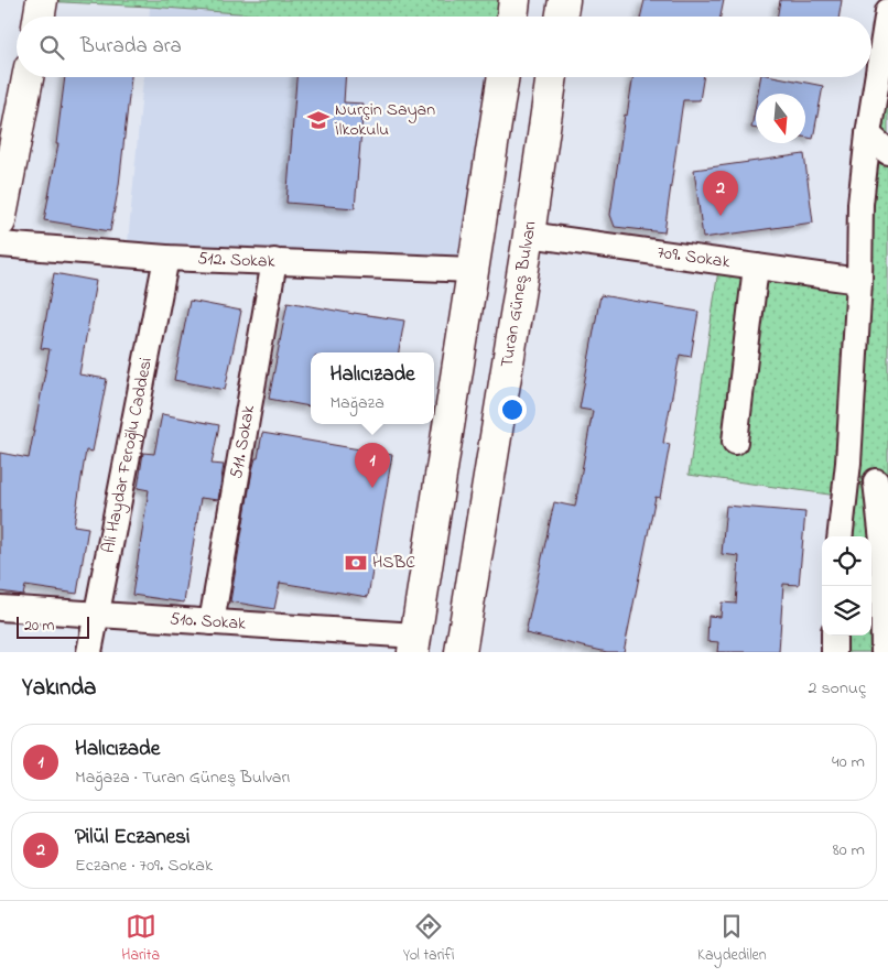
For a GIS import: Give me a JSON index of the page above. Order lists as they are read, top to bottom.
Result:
{
  "streets": {
    "main road": ["Turan Güneş Bulvarı"],
    "street": [
      "709. Sokak",
      "512. Sokak",
      "511. Sokak",
      "Ali Haydar Feroğlu Caddesi",
      "510. Sokak"
    ]
  },
  "crossings": [
    ["709. Sokak", "Turan Güneş Bulvarı"],
    ["512. Sokak", "511. Sokak"],
    ["512. Sokak", "Ali Haydar Feroğlu Caddesi"],
    ["511. Sokak", "510. Sokak"],
    ["Ali Haydar Feroğlu Caddesi", "510. Sokak"]
  ],
  "places": {
    "school or university": ["Nurçin Sayan İlkokulu"],
    "bank": ["HSBC"]
  },
  "scale_bar": "20 m",
  "north": "bottom",
  "page": {
    "search": "Burada ara",
    "pins": ["2", "1"],
    "popup": ["Halıcızade", "Mağaza"],
    "scale": "20 m",
    "heading": ["Yakında", "2 sonuç"],
    "list": [
      {
        "mark": "1",
        "name": "Halıcızade",
        "note": "Mağaza · Turan Güneş Bulvarı",
        "value": "40 m"
      },
      {
        "mark": "2",
        "name": "Pilül Eczanesi",
        "note": "Eczane · 709. Sokak",
        "value": "80 m"
      }
    ],
    "nav": ["Harita", "Yol tarifi", "Kaydedilen"]
  }
}
